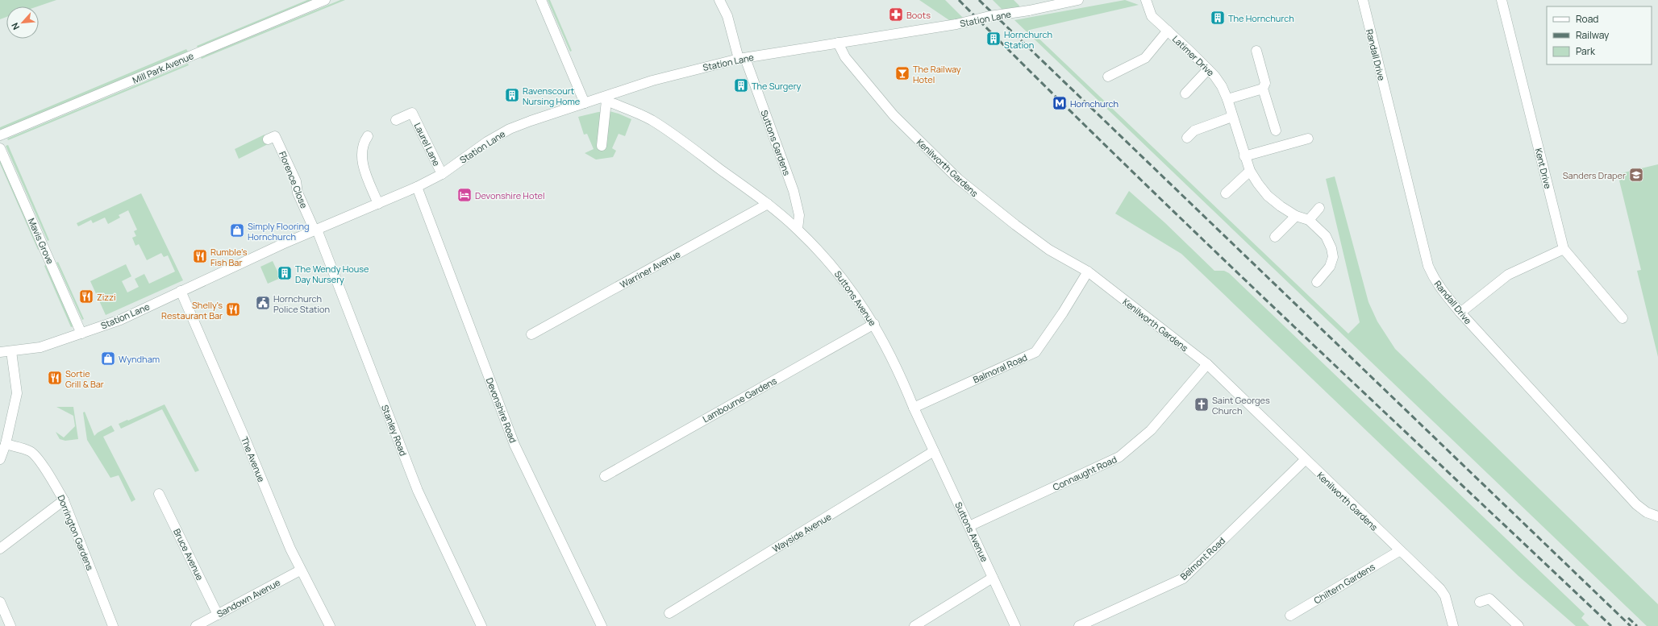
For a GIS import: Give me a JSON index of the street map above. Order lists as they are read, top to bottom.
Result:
{
  "streets": {
    "street": [
      "Station Lane",
      "Randall Drive",
      "Latimer Drive",
      "Mill Park Avenue",
      "Suttons Gardens",
      "Laurel Lane",
      "Kenilworth Gardens",
      "Kent Drive",
      "Florence Close",
      "Mavis Grove",
      "Warriner Avenue",
      "Suttons Avenue",
      "Balmoral Road",
      "Lambourne Gardens",
      "Devonshire Road",
      "Stanley Road",
      "The Avenue",
      "Connaught Road",
      "Dorrington Gardens",
      "Wayside Avenue",
      "Bruce Avenue",
      "Belmont Road",
      "Chiltern Gardens",
      "Sandown Avenue"
    ]
  },
  "crossings": [
    ["Station Lane", "Suttons Gardens"],
    ["Station Lane", "Laurel Lane"],
    ["Station Lane", "Kenilworth Gardens"],
    ["Station Lane", "Florence Close"],
    ["Station Lane", "Mavis Grove"],
    ["Station Lane", "Suttons Avenue"],
    ["Station Lane", "Devonshire Road"],
    ["Station Lane", "Stanley Road"],
    ["Station Lane", "The Avenue"],
    ["Suttons Gardens", "Suttons Avenue"],
    ["Kenilworth Gardens", "Balmoral Road"],
    ["Kenilworth Gardens", "Connaught Road"],
    ["Kenilworth Gardens", "Belmont Road"],
    ["Kenilworth Gardens", "Chiltern Gardens"],
    ["Florence Close", "Stanley Road"],
    ["Warriner Avenue", "Suttons Avenue"],
    ["Suttons Avenue", "Balmoral Road"],
    ["Suttons Avenue", "Lambourne Gardens"],
    ["Suttons Avenue", "Connaught Road"],
    ["Suttons Avenue", "Wayside Avenue"],
    ["The Avenue", "Sandown Avenue"],
    ["Bruce Avenue", "Sandown Avenue"]
  ],
  "places": {
    "pharmacy": ["Boots"],
    "building": [
      "The Hornchurch",
      "Hornchurch Station",
      "The Surgery",
      "Ravenscourt Nursing Home",
      "The Wendy House Day Nursery"
    ],
    "bar": ["The Railway Hotel"],
    "metro station": ["Hornchurch"],
    "school or university": ["Sanders Draper"],
    "hotel": ["Devonshire Hotel"],
    "shop": ["Simply Flooring Hornchurch", "Wyndham"],
    "restaurant": [
      "Rumble's Fish Bar",
      "Zizzi",
      "Shelly's Restaurant Bar",
      "Sortie Grill & Bar"
    ],
    "public building": ["Hornchurch Police Station"],
    "church": ["Saint Georges Church"]
  },
  "legend": ["Road", "Railway", "Park"],
  "north": "bottom left"
}
